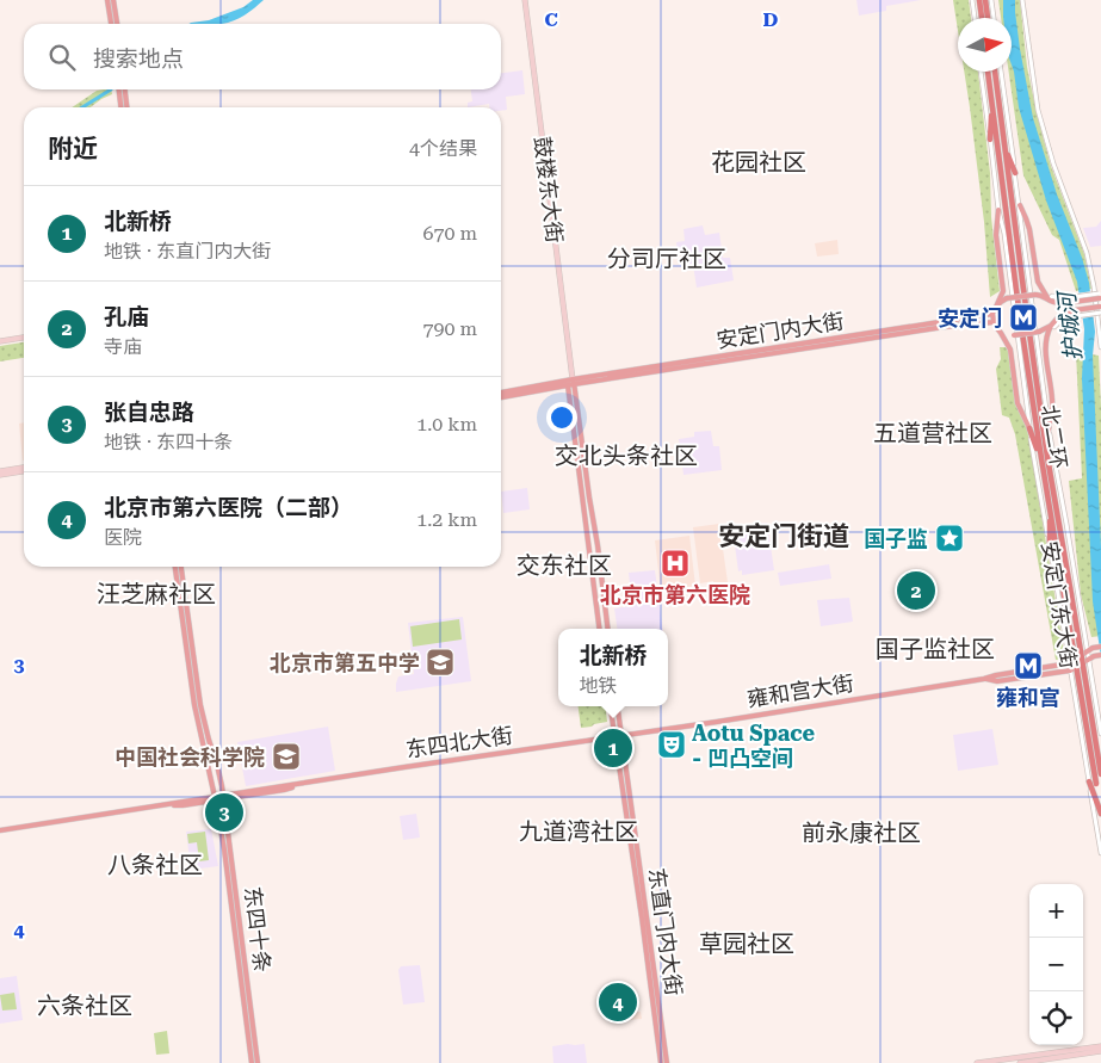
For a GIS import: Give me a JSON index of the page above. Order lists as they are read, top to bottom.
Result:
{
  "streets": {
    "highway": ["北二环"],
    "main road": [
      "鼓楼东大街",
      "安定门内大街",
      "雍和宫大街",
      "东四北大街",
      "东四十条",
      "东直门内大街"
    ],
    "street": ["安定门东大街"]
  },
  "crossings": [
    ["鼓楼东大街", "安定门内大街"],
    ["安定门东大街", "雍和宫大街"],
    ["雍和宫大街", "东四北大街"],
    ["雍和宫大街", "东直门内大街"],
    ["东四北大街", "东四十条"],
    ["东四北大街", "东直门内大街"]
  ],
  "districts": [
    "花园社区",
    "分司厅社区",
    "五道营社区",
    "交北头条社区",
    "安定门街道",
    "交东社区",
    "汪芝麻社区",
    "国子监社区",
    "九道湾社区",
    "前永康社区",
    "八条社区",
    "草园社区",
    "六条社区"
  ],
  "water": ["护城河"],
  "places": {
    "metro station": ["安定门", "雍和宫"],
    "place": ["国子监"],
    "hospital": ["北京市第六医院"],
    "school or university": ["北京市第五中学", "中国社会科学院"],
    "theatre": ["Aotu Space - 凹凸空间"]
  },
  "north": "right",
  "page": {
    "search": "搜索地点",
    "heading": ["附近", "4个结果"],
    "list": [
      {
        "mark": "1",
        "name": "北新桥",
        "note": "地铁 · 东直门内大街",
        "value": "670 m"
      },
      {
        "mark": "2",
        "name": "孔庙",
        "note": "寺庙",
        "value": "790 m"
      },
      {
        "mark": "3",
        "name": "张自忠路",
        "note": "地铁 · 东四十条",
        "value": "1.0 km"
      },
      {
        "mark": "4",
        "name": "北京市第六医院（二部）",
        "note": "医院",
        "value": "1.2 km"
      }
    ],
    "pins": [
      "2",
      "1",
      "3",
      "4"
    ],
    "popup": ["北新桥", "地铁"],
    "map_buttons": ["+", "−"]
  },
  "grid": {
    "columns": ["C", "D"],
    "rows": ["3", "4"]
  }
}
